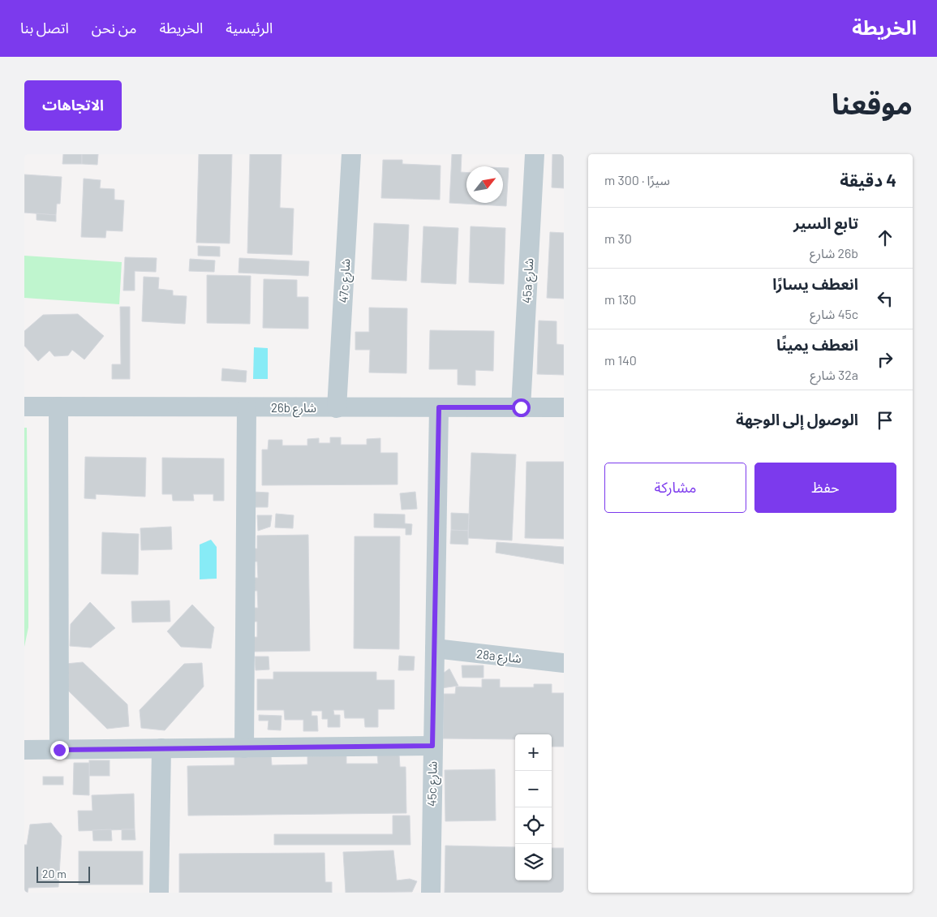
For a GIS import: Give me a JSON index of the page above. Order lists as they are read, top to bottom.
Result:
{
  "streets": {
    "street": [
      "47c شارع",
      "45a شارع",
      "26b شارع",
      "28a شارع",
      "45c شارع"
    ]
  },
  "crossings": [
    ["47c شارع", "26b شارع"],
    ["45a شارع", "26b شارع"],
    ["26b شارع", "45c شارع"],
    ["28a شارع", "45c شارع"]
  ],
  "scale_bar": "20 m",
  "north": "top right",
  "page": {
    "header": "الخريطة",
    "nav": [
      "الرئيسية",
      "الخريطة",
      "من نحن",
      "اتصل بنا"
    ],
    "title": "موقعنا",
    "buttons": [
      "الاتجاهات",
      ["حفظ", "مشاركة"]
    ],
    "heading": ["4 دقيقة", "سيرًا · 300 m"],
    "list": [
      ["تابع السير", "26b شارع", "30 m"],
      ["انعطف يسارًا", "45c شارع", "130 m"],
      ["انعطف يمينًا", "32a شارع", "140 m"],
      "الوصول إلى الوجهة"
    ],
    "map_buttons": ["+", "−"],
    "scale": "20 m"
  }
}
